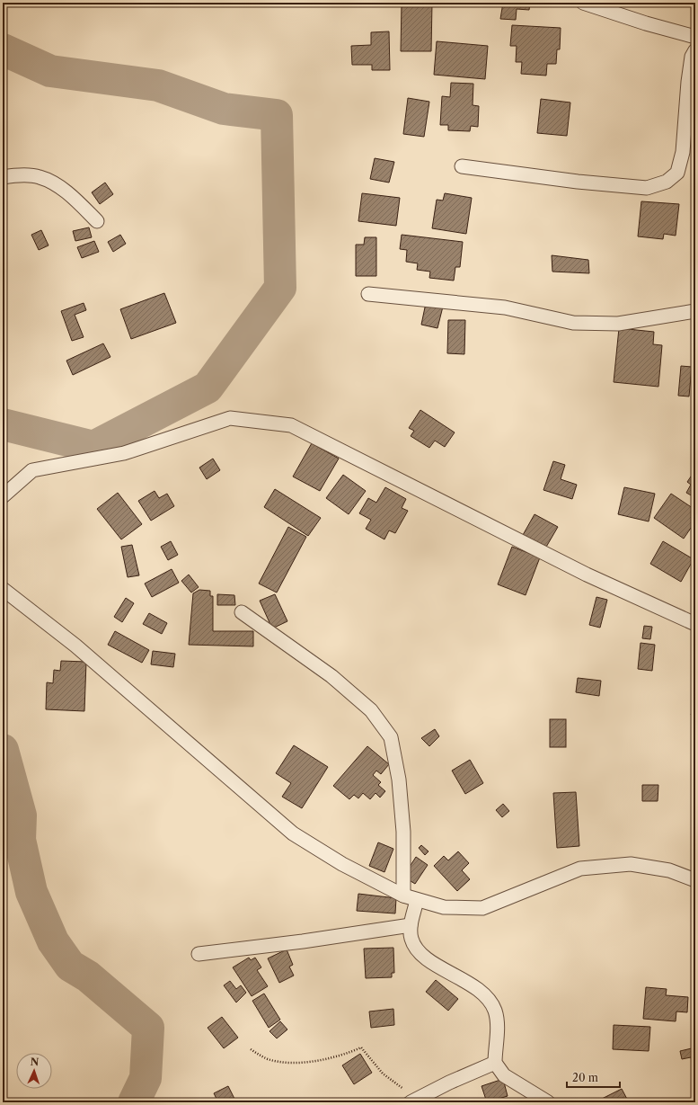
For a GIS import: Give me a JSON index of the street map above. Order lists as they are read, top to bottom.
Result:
{
  "scale_bar": "20 m",
  "north": "top"
}
